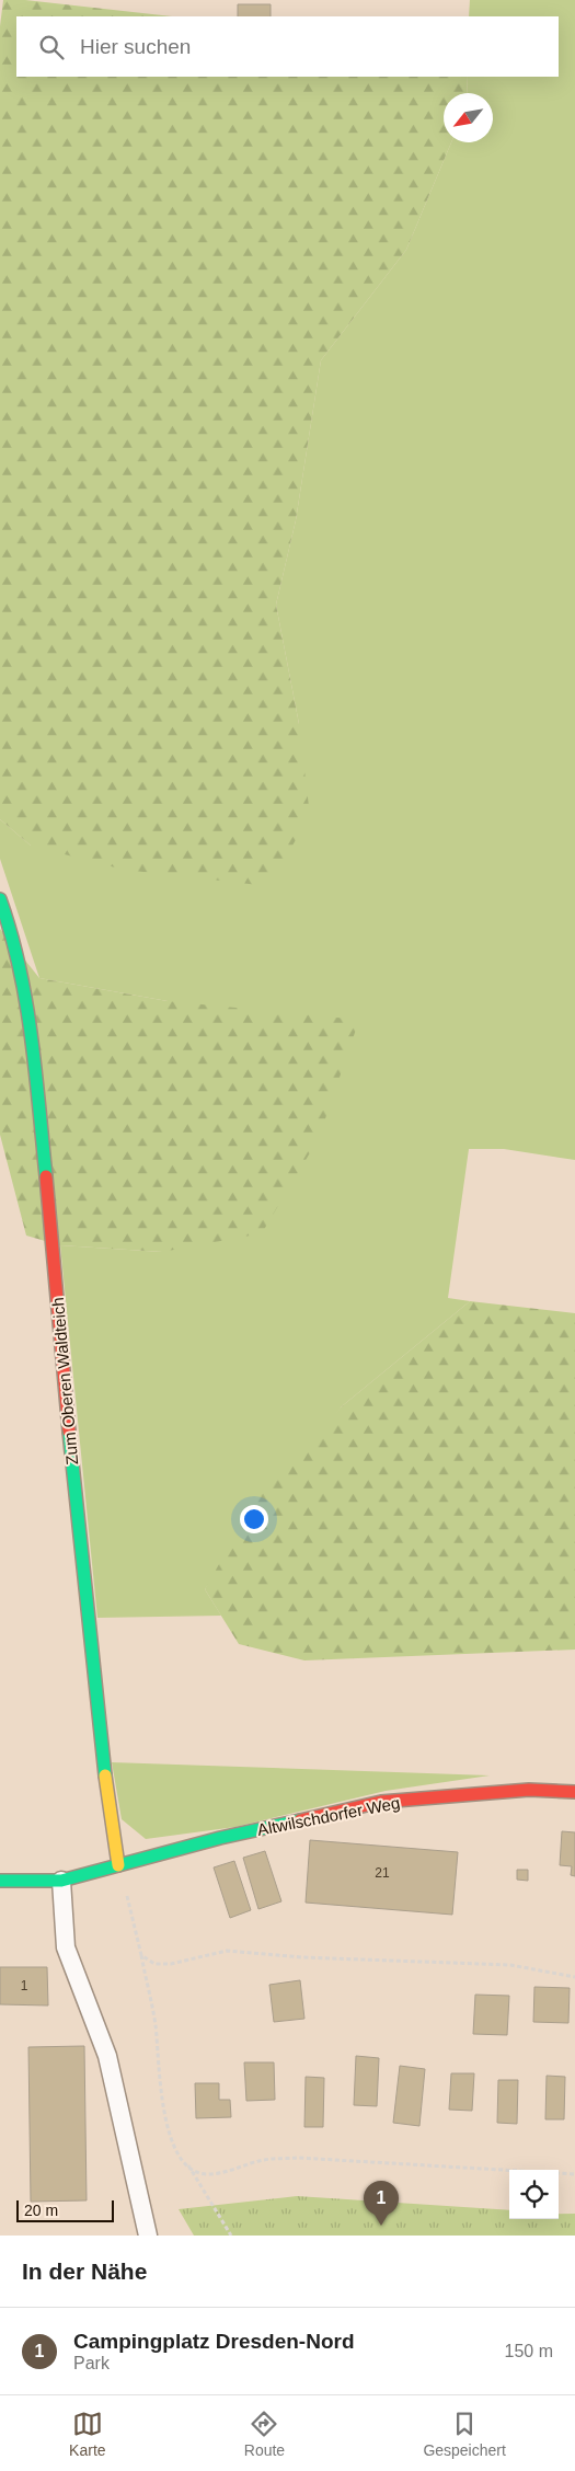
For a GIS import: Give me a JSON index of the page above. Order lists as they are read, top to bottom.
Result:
{
  "streets": {
    "street": ["Zum Oberen Waldteich", "Altwilschdorfer Weg"]
  },
  "crossings": [
    ["Zum Oberen Waldteich", "Altwilschdorfer Weg"]
  ],
  "house_numbers": ["21", "1"],
  "scale_bar": "20 m",
  "north": "bottom left",
  "page": {
    "search": "Hier suchen",
    "pins": "1",
    "scale": "20 m",
    "heading": "In der Nähe",
    "list": [
      {
        "mark": "1",
        "name": "Campingplatz Dresden-Nord",
        "note": "Park",
        "value": "150 m"
      }
    ],
    "nav": ["Karte", "Route", "Gespeichert"]
  }
}
